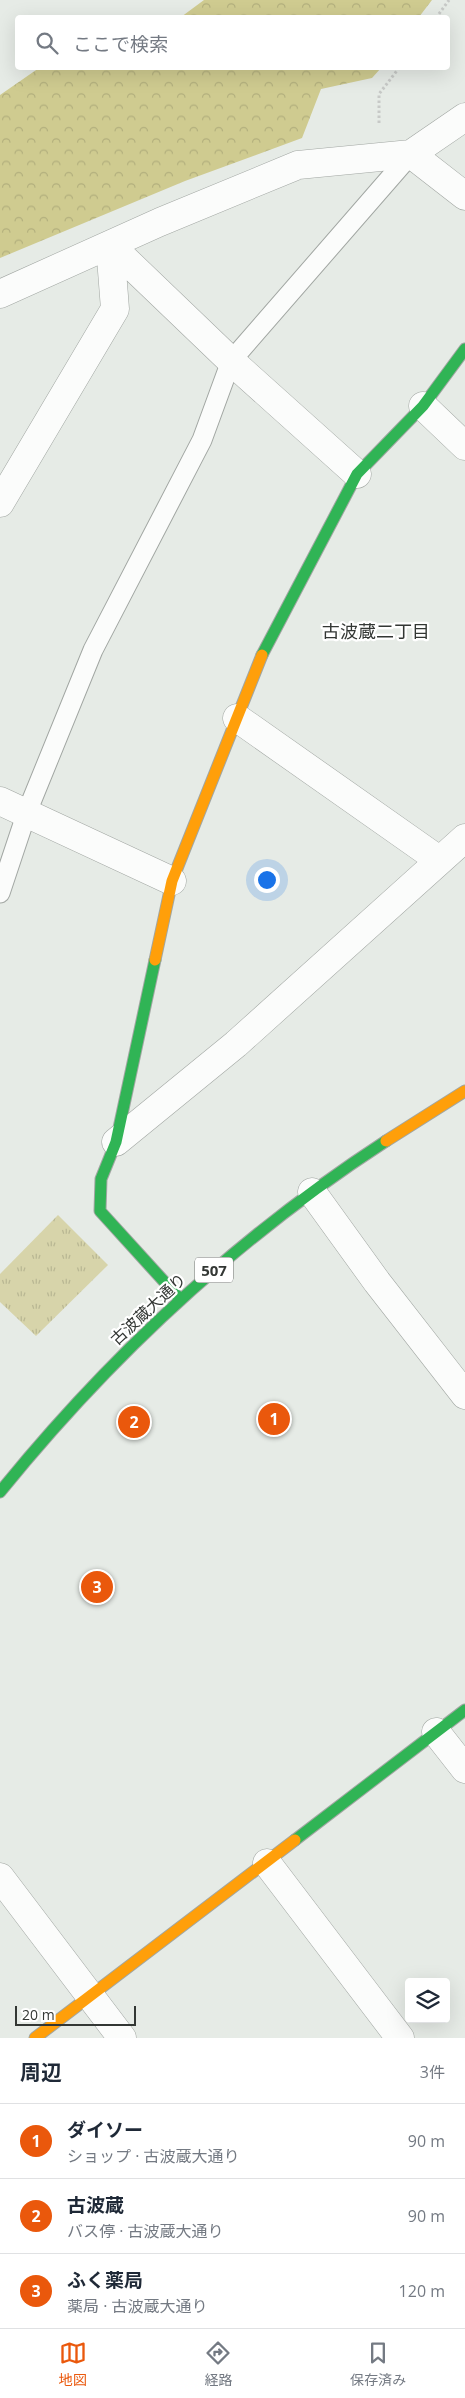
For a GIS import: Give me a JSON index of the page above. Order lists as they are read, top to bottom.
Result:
{
  "streets": {
    "main road": ["507", "古波蔵大通り"]
  },
  "districts": ["古波蔵二丁目"],
  "scale_bar": "20 m",
  "page": {
    "search": "ここで検索",
    "pins": ["1", "2", "3"],
    "scale": "20 m",
    "heading": ["周辺", "3件"],
    "list": [
      {
        "mark": "1",
        "name": "ダイソー",
        "note": "ショップ · 古波蔵大通り",
        "value": "90 m"
      },
      {
        "mark": "2",
        "name": "古波蔵",
        "note": "バス停 · 古波蔵大通り",
        "value": "90 m"
      },
      {
        "mark": "3",
        "name": "ふく薬局",
        "note": "薬局 · 古波蔵大通り",
        "value": "120 m"
      }
    ],
    "nav": ["地図", "経路", "保存済み"]
  }
}
